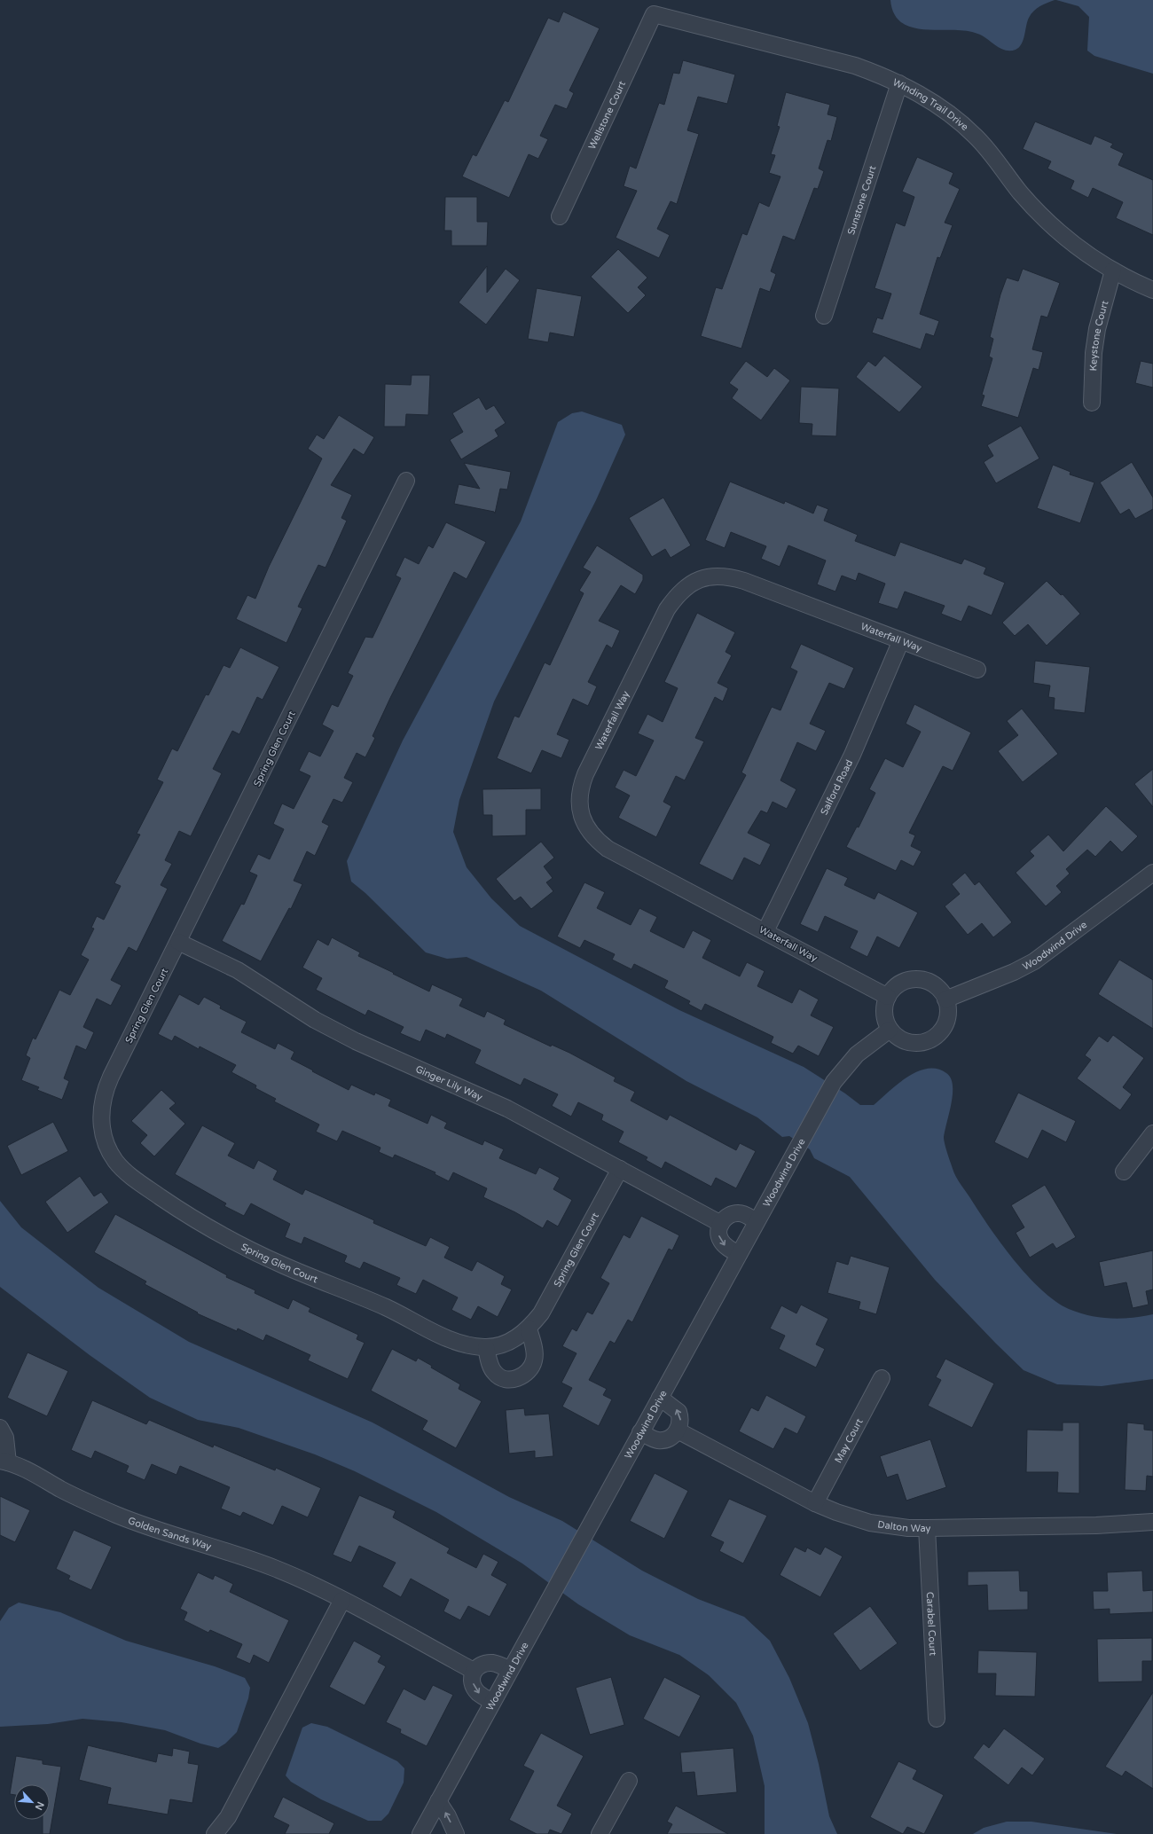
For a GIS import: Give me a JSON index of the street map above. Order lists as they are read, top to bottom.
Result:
{
  "streets": {
    "street": [
      "Winding Trail Drive",
      "Wellstone Court",
      "Sunstone Court",
      "Keystone Court",
      "Waterfall Way",
      "Spring Glen Court",
      "Salford Road",
      "Woodwind Drive",
      "Ginger Lily Way",
      "May Court",
      "Dalton Way",
      "Golden Sands Way",
      "Carabel Court"
    ]
  },
  "crossings": [
    ["Winding Trail Drive", "Wellstone Court"],
    ["Winding Trail Drive", "Sunstone Court"],
    ["Winding Trail Drive", "Keystone Court"],
    ["Waterfall Way", "Salford Road"],
    ["Waterfall Way", "Woodwind Drive"],
    ["Spring Glen Court", "Ginger Lily Way"],
    ["May Court", "Dalton Way"],
    ["Dalton Way", "Carabel Court"]
  ],
  "north": "bottom right"
}
